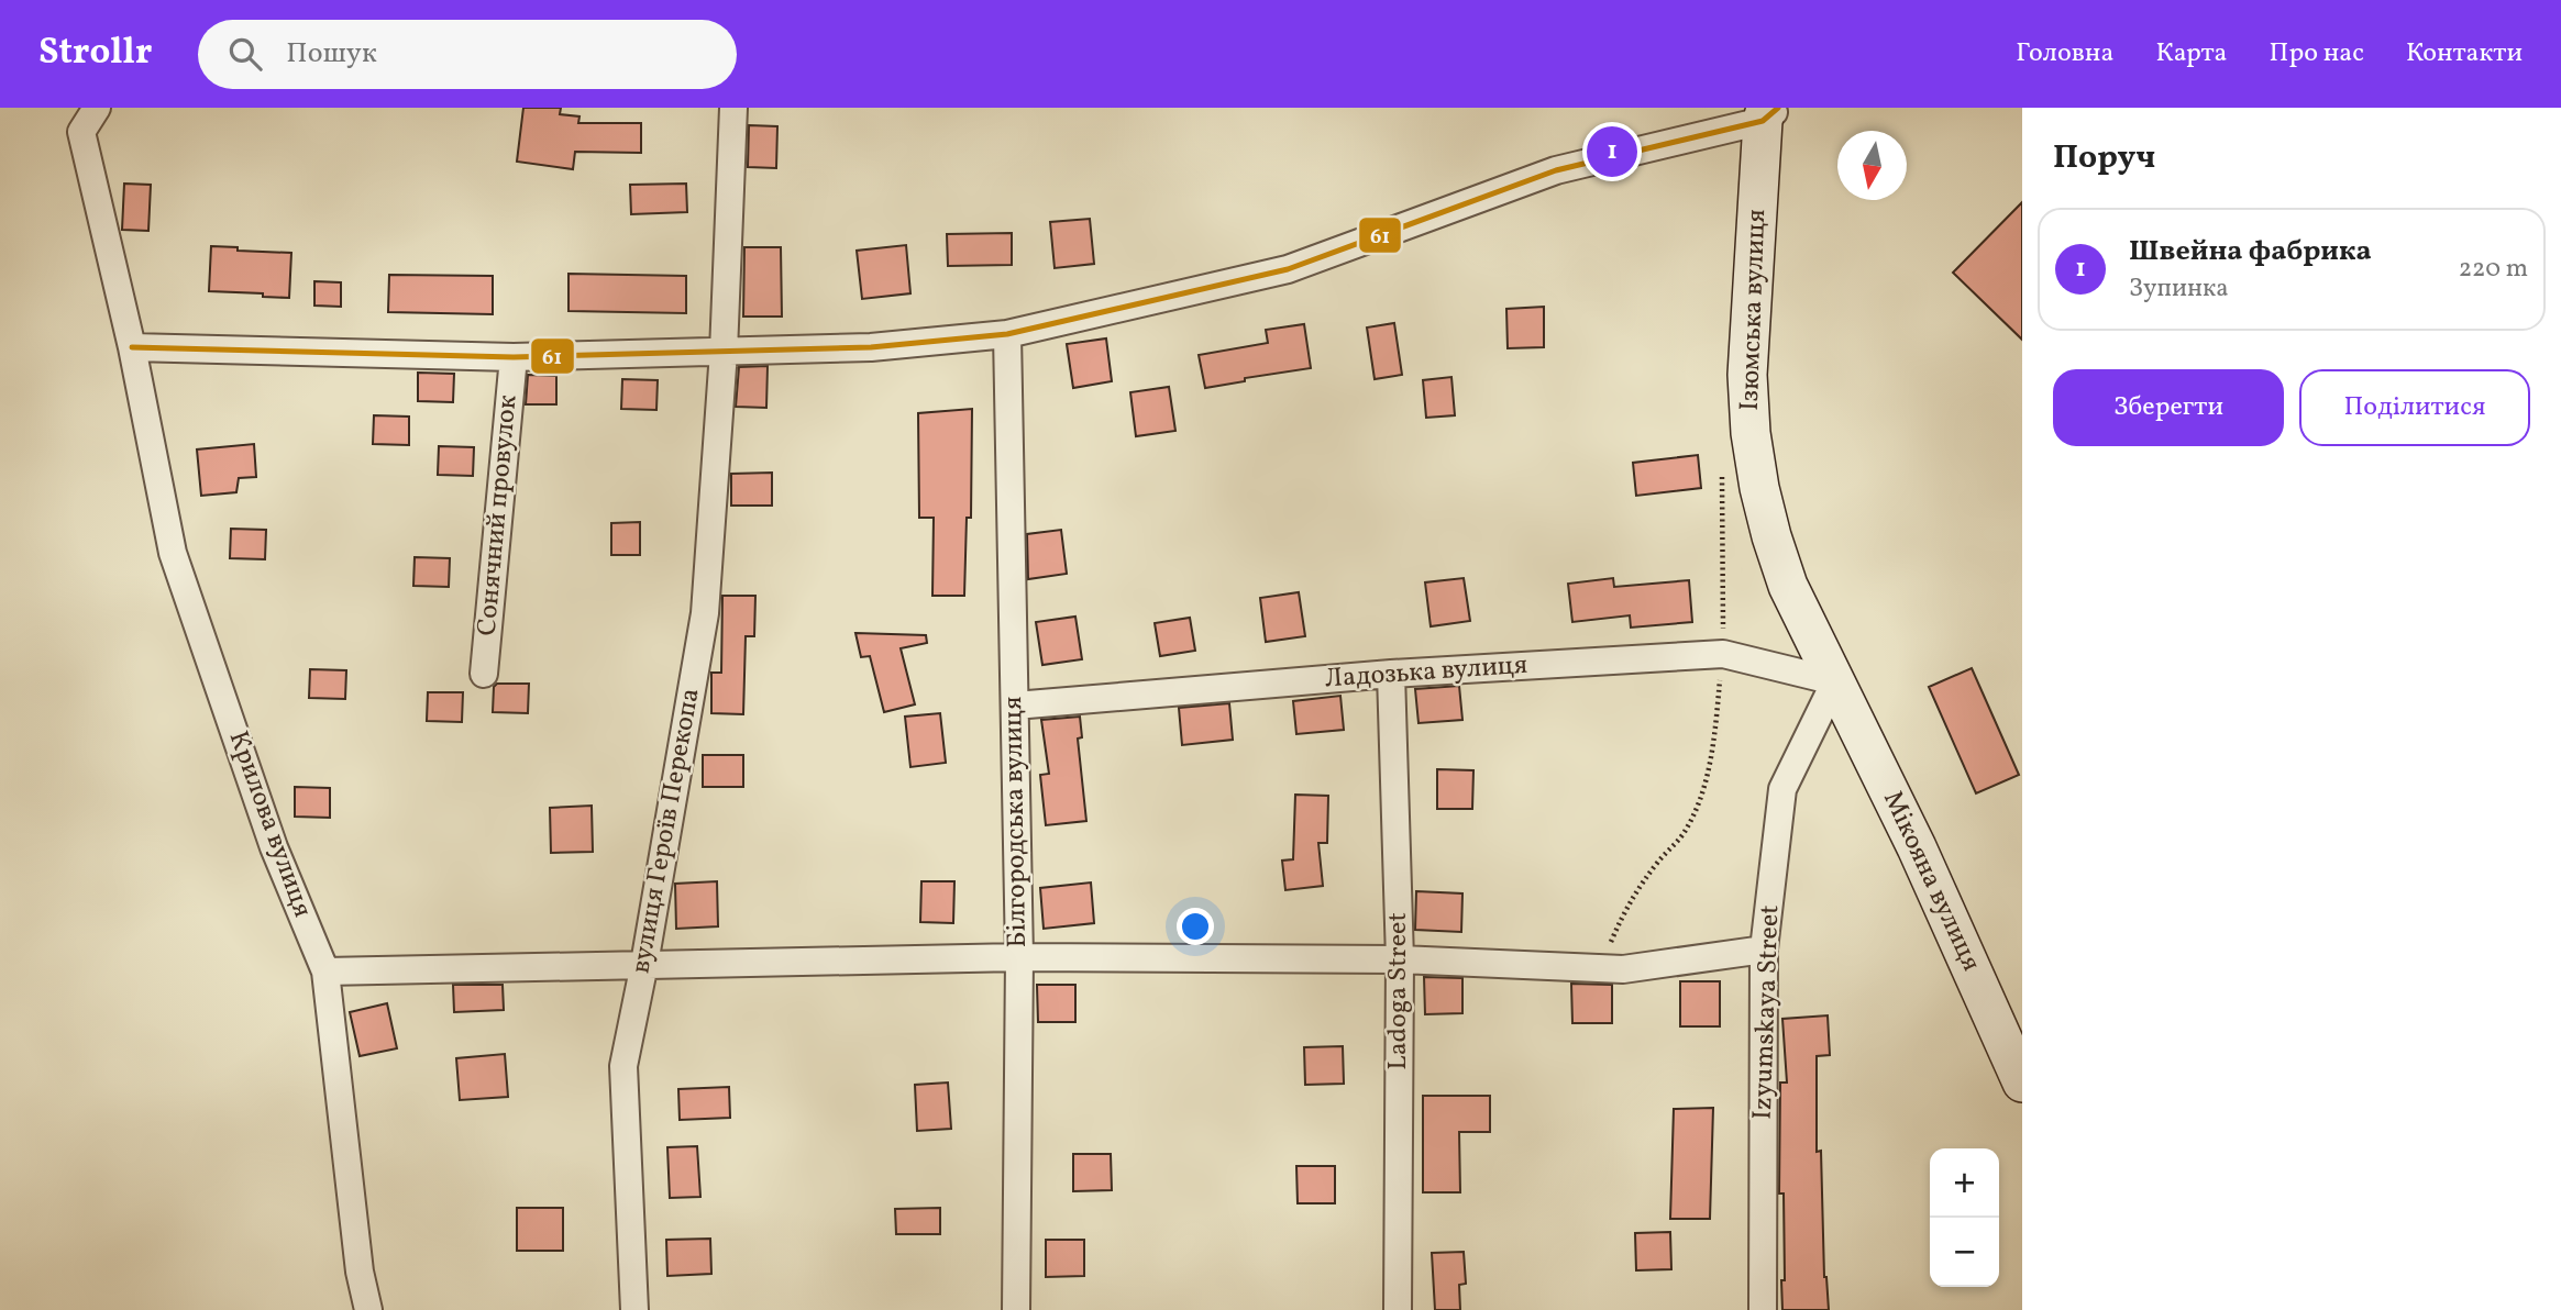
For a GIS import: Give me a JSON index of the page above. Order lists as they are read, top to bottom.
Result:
{
  "streets": {
    "street": [
      "Ізюмська вулиця",
      "Сонячний провулок",
      "Ладозька вулиця",
      "Білгородська вулиця",
      "Крилова вулиця",
      "вулиця Героїв Перекопа",
      "Мікояна вулиця",
      "Ladoga Street",
      "Izyumskaya Street"
    ]
  },
  "crossings": [
    ["Ізюмська вулиця", "Ладозька вулиця"],
    ["Ізюмська вулиця", "Мікояна вулиця"],
    ["Ізюмська вулиця", "Izyumskaya Street"],
    ["Ладозька вулиця", "Білгородська вулиця"],
    ["Ладозька вулиця", "Мікояна вулиця"],
    ["Ладозька вулиця", "Ladoga Street"],
    ["Ладозька вулиця", "Izyumskaya Street"],
    ["Мікояна вулиця", "Izyumskaya Street"]
  ],
  "lines": ["transit line 61"],
  "north": "bottom",
  "page": {
    "header": "Strollr",
    "search": "Пошук",
    "nav": [
      "Головна",
      "Карта",
      "Про нас",
      "Контакти"
    ],
    "heading": "Поруч",
    "pins": "1",
    "list": [
      {
        "mark": "1",
        "name": "Швейна фабрика",
        "note": "Зупинка",
        "value": "220 m"
      }
    ],
    "buttons": ["Зберегти", "Поділитися"],
    "map_buttons": ["+", "−"]
  }
}
